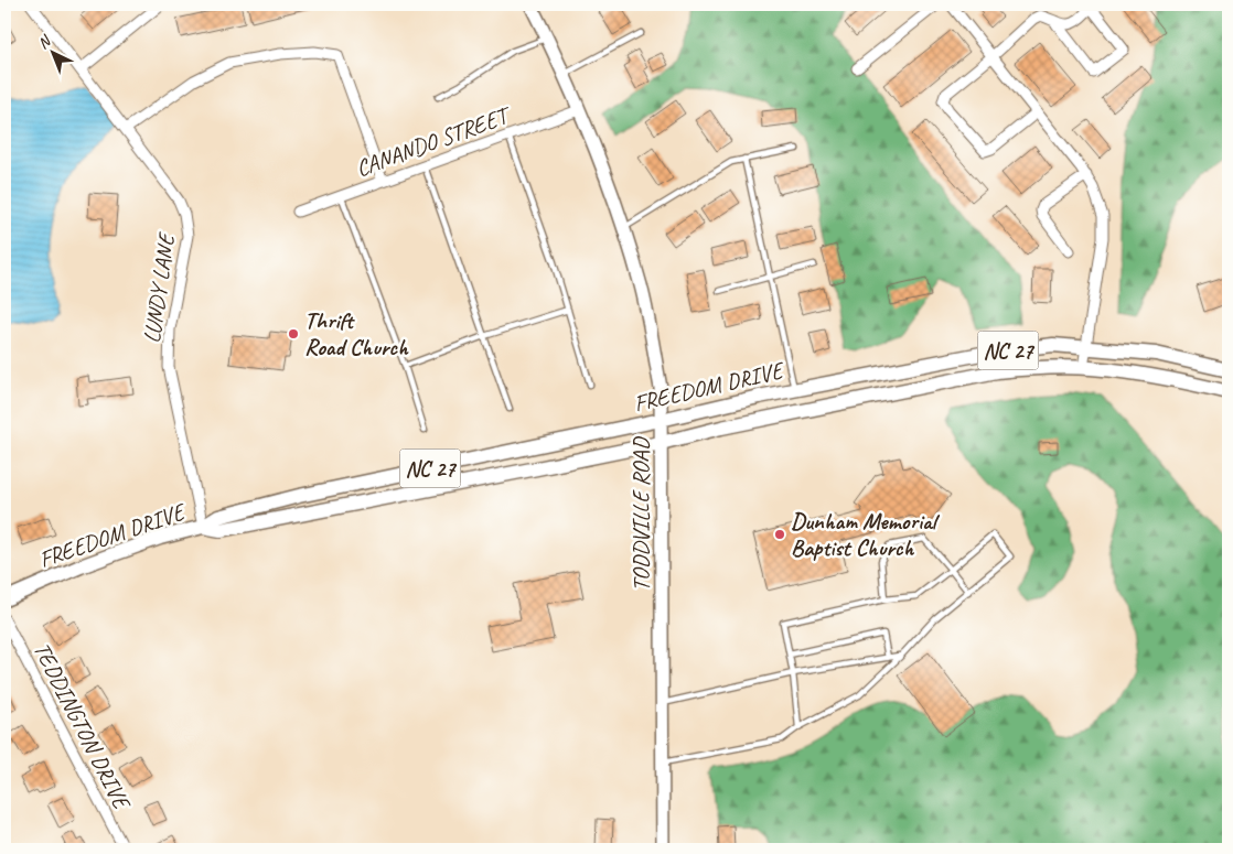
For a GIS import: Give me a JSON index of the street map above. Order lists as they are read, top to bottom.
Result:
{
  "streets": {
    "main road": ["NC 27", "FREEDOM DRIVE"],
    "street": [
      "CANANDO STREET",
      "LUNDY LANE",
      "TODDVILLE ROAD",
      "TEDDINGTON DRIVE"
    ]
  },
  "crossings": [
    ["CANANDO STREET", "TODDVILLE ROAD"],
    ["LUNDY LANE", "FREEDOM DRIVE"],
    ["FREEDOM DRIVE", "TODDVILLE ROAD"]
  ],
  "places": ["Thrift Road Church", "Dunham Memorial Baptist Church"],
  "north": "top left"
}
